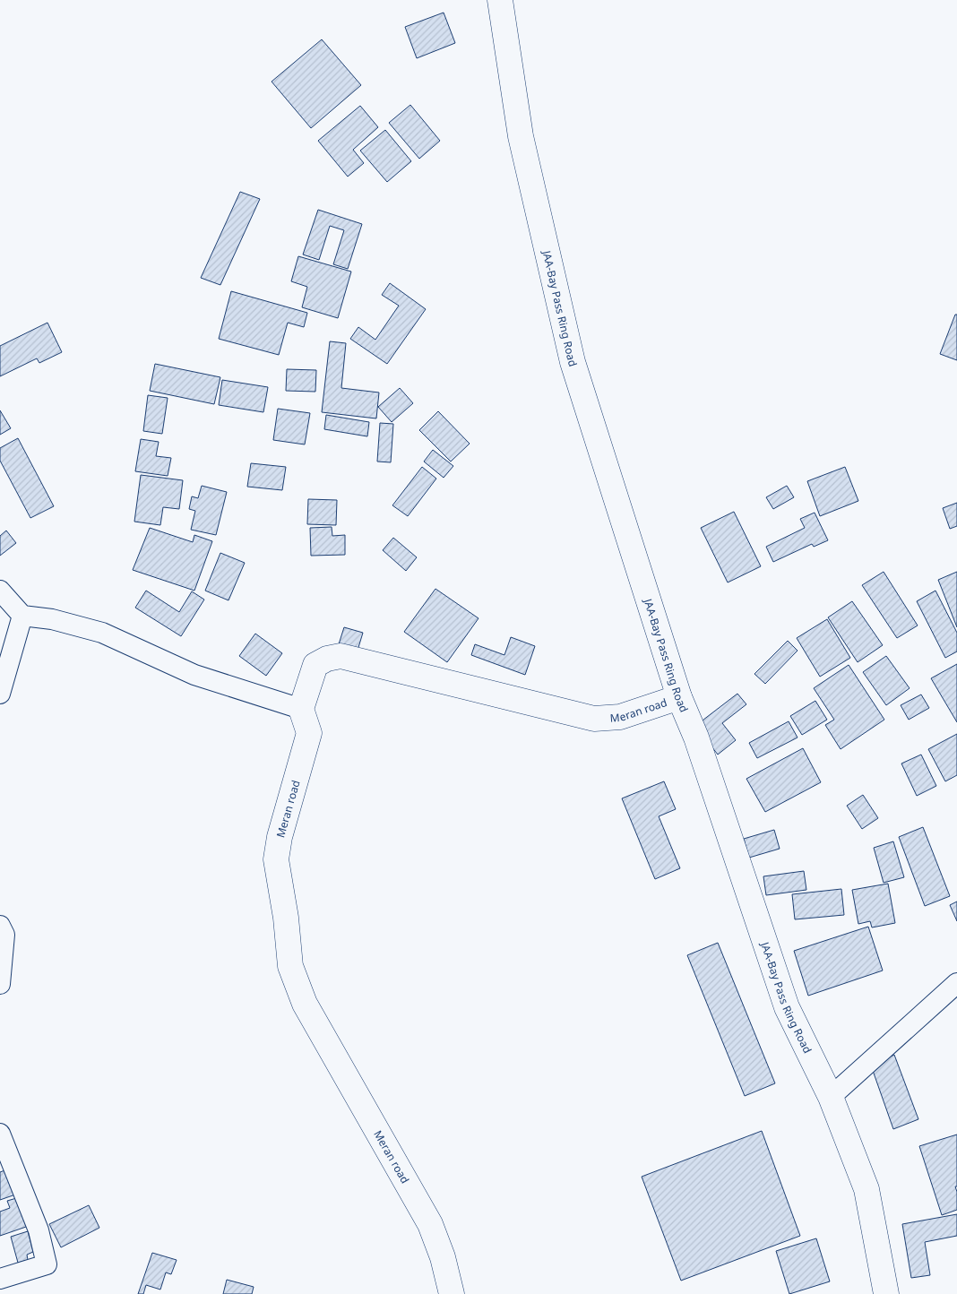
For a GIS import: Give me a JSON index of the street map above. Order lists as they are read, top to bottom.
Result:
{
  "streets": {
    "main road": ["JAA-Bay Pass Ring Road", "Meran road"]
  },
  "crossings": [
    ["JAA-Bay Pass Ring Road", "Meran road"]
  ]
}
